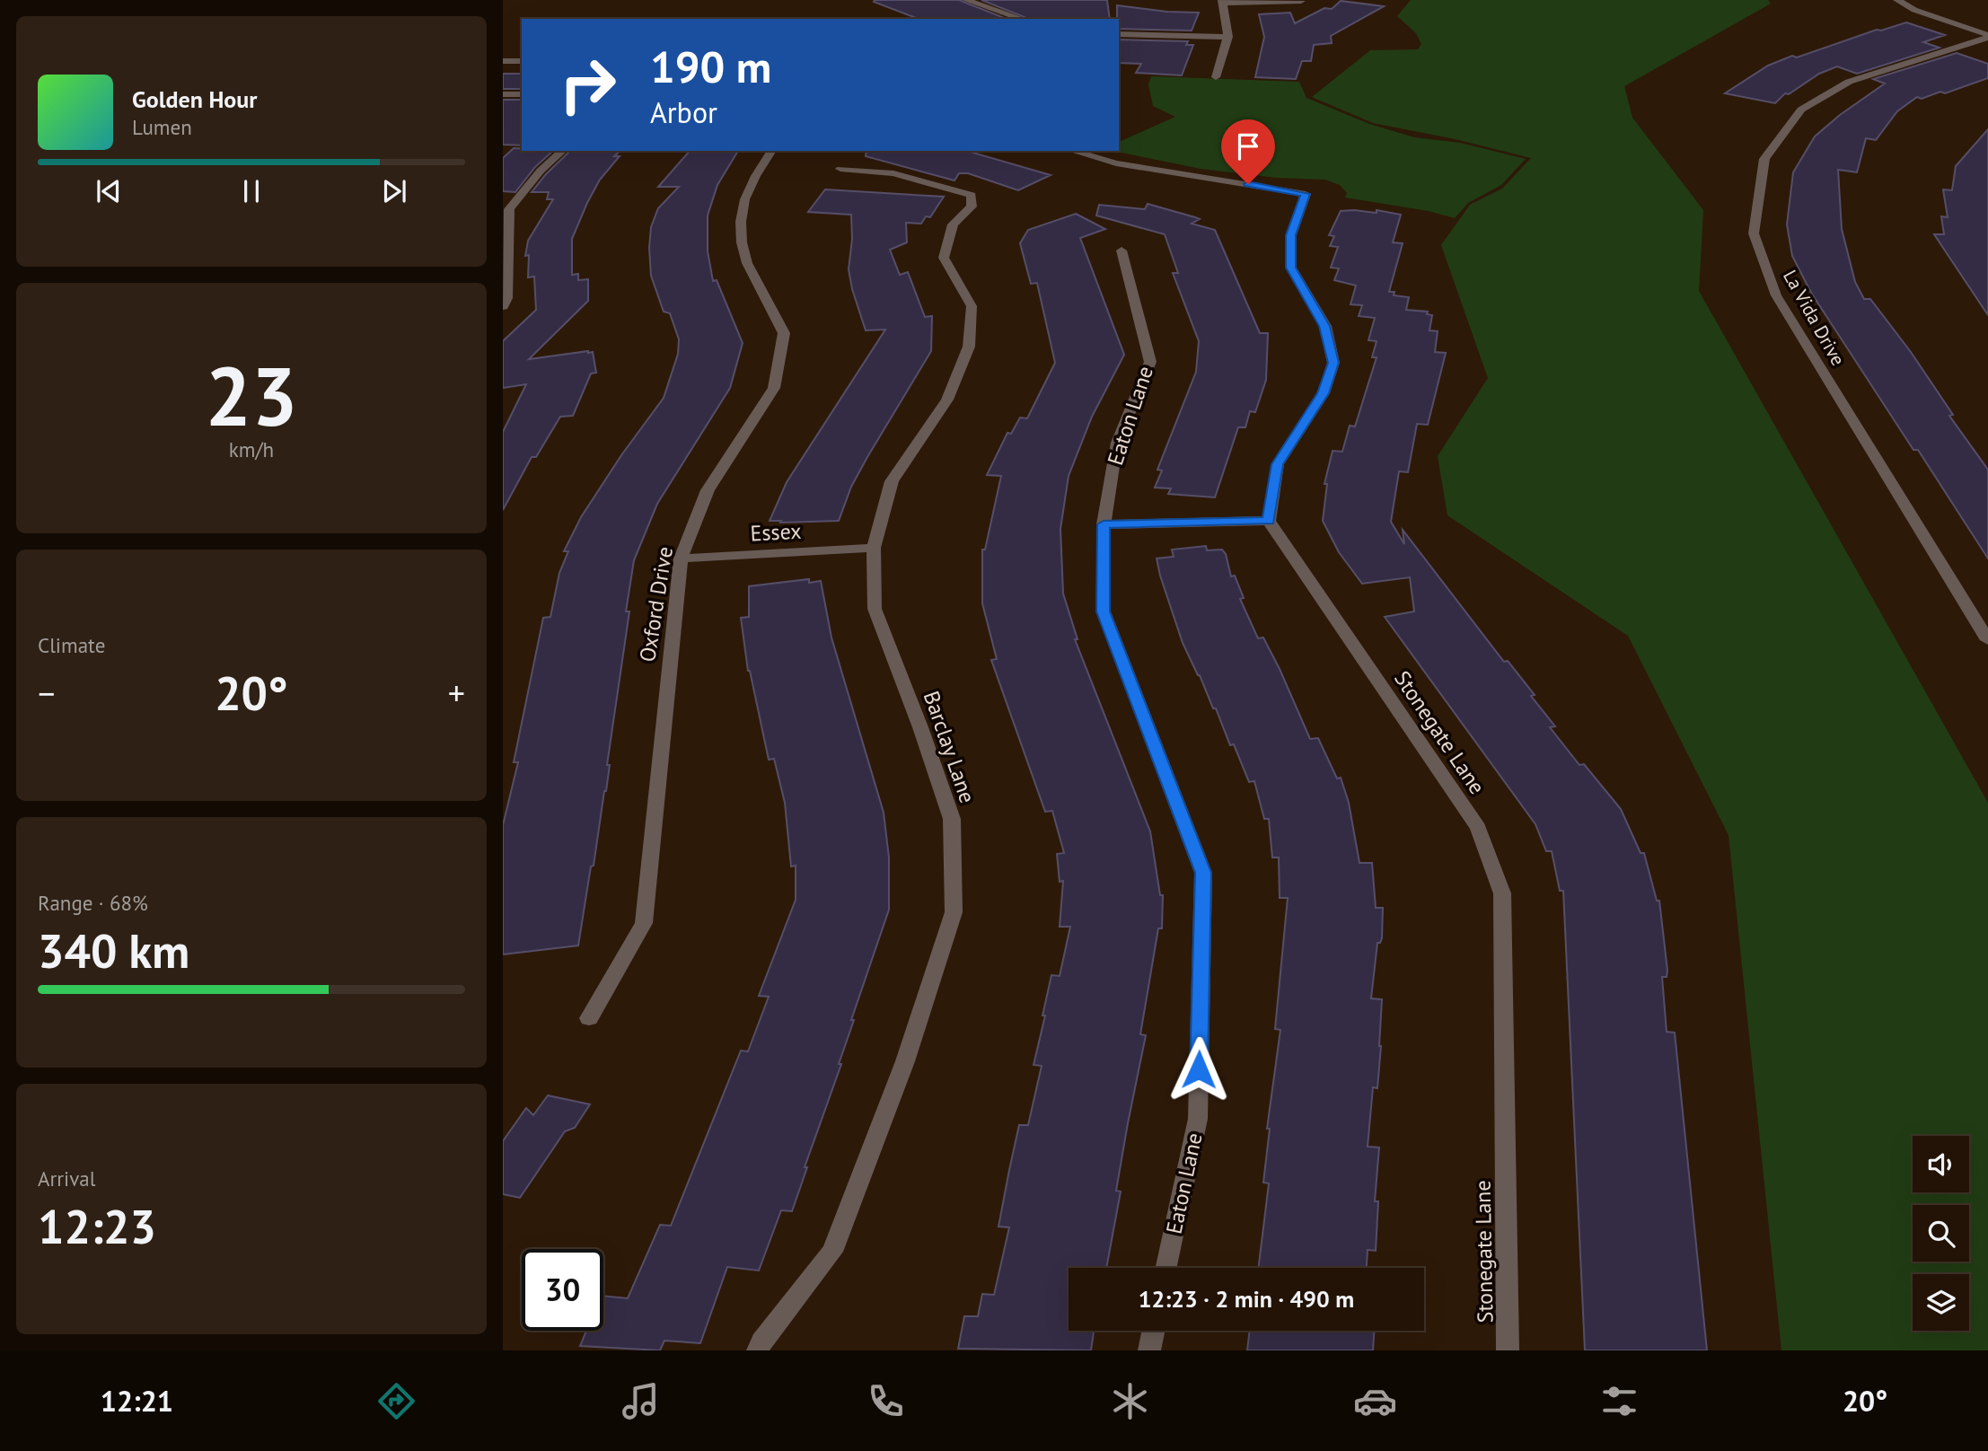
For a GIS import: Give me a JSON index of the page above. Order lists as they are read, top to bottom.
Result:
{
  "streets": {
    "street": [
      "La Vida Drive",
      "Eaton Lane",
      "Essex",
      "Oxford Drive",
      "Stonegate Lane",
      "Barclay Lane"
    ]
  },
  "crossings": [
    ["Essex", "Oxford Drive"],
    ["Essex", "Barclay Lane"]
  ],
  "page": {
    "turn": ["190 m", "Arbor"],
    "song": ["Golden Hour", "Lumen"],
    "tile": [
      ["23", "km/h"],
      "Climate",
      ["Range · 68%", "340 km"],
      ["Arrival", "12:23"]
    ],
    "heat": ["−", "20°", "+"],
    "limit": "30",
    "trip": "12:23 · 2 min · 490 m",
    "tabs": ["12:21", "20°"]
  }
}
